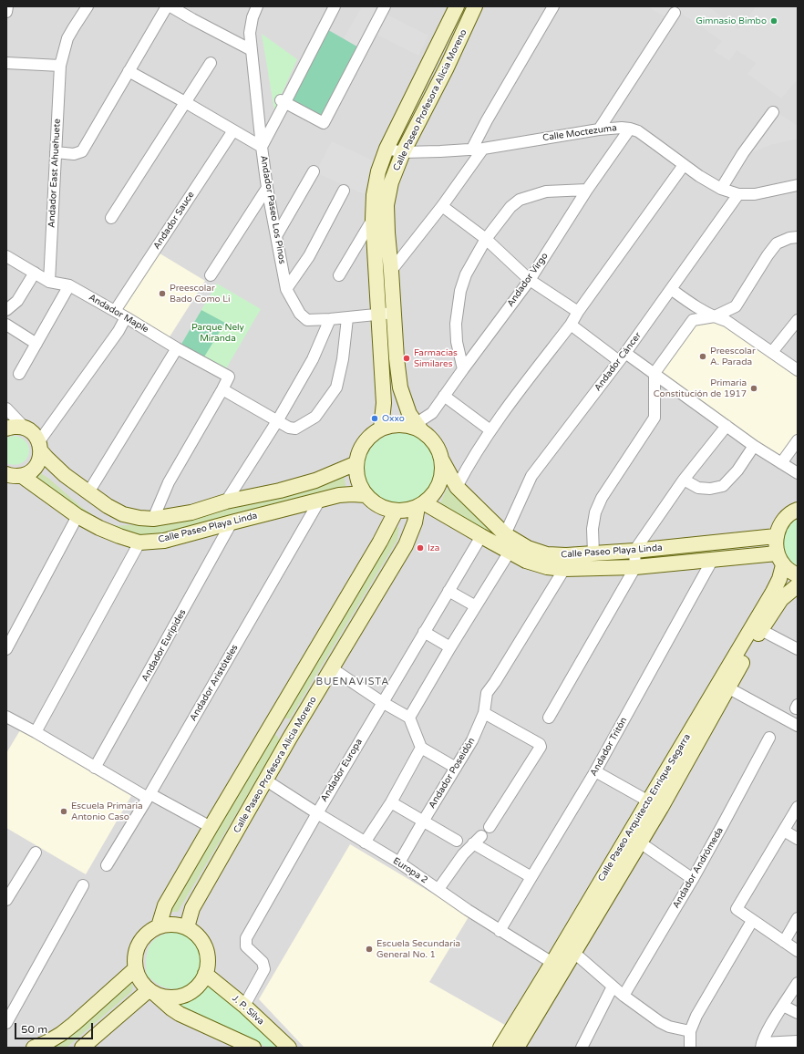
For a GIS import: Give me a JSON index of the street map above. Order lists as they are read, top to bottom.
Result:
{
  "streets": {
    "street": [
      "Calle Paseo Profesora Alicia Moreno",
      "Calle Moctezuma",
      "Andador East Ahuehuete",
      "Andador Paseo Los Pinos",
      "Andador Sauce",
      "Andador Virgo",
      "Andador Maple",
      "Andador Cáncer",
      "Calle Paseo Playa Linda",
      "Andador Euripides",
      "Andador Aristóteles",
      "Andador Tritón",
      "Andador Europa",
      "Andador Poseidón",
      "Calle Paseo Arquitecto Enrique Segarra",
      "Andador Andrómeda",
      "Europa 2",
      "J. P. Silva"
    ]
  },
  "crossings": [
    ["Calle Paseo Profesora Alicia Moreno", "Calle Moctezuma"],
    ["Calle Paseo Profesora Alicia Moreno", "Andador Paseo Los Pinos"],
    ["Calle Paseo Profesora Alicia Moreno", "Andador Virgo"],
    ["Calle Paseo Profesora Alicia Moreno", "Calle Paseo Playa Linda"],
    ["Calle Paseo Profesora Alicia Moreno", "Europa 2"],
    ["Calle Paseo Profesora Alicia Moreno", "J. P. Silva"],
    ["Calle Moctezuma", "Andador Virgo"],
    ["Calle Moctezuma", "Andador Cáncer"],
    ["Andador East Ahuehuete", "Andador Maple"],
    ["Andador Sauce", "Andador Maple"],
    ["Andador Virgo", "Calle Paseo Playa Linda"],
    ["Andador Cáncer", "Calle Paseo Playa Linda"],
    ["Calle Paseo Playa Linda", "Andador Euripides"],
    ["Calle Paseo Playa Linda", "Andador Aristóteles"],
    ["Calle Paseo Playa Linda", "Andador Tritón"],
    ["Calle Paseo Playa Linda", "Andador Europa"],
    ["Calle Paseo Playa Linda", "Andador Poseidón"],
    ["Calle Paseo Playa Linda", "Calle Paseo Arquitecto Enrique Segarra"],
    ["Andador Tritón", "Europa 2"],
    ["Andador Europa", "Europa 2"],
    ["Andador Europa", "J. P. Silva"],
    ["Andador Poseidón", "Europa 2"],
    ["Calle Paseo Arquitecto Enrique Segarra", "Europa 2"]
  ],
  "districts": ["BUENAVISTA"],
  "parks": ["Parque Nely Miranda"],
  "places": [
    "Gimnasio Bimbo",
    "Preescolar Bado Como Li",
    "Preescolar A. Parada",
    "Farmacias Similares",
    "Primaria Constitución de 1917",
    "Oxxo",
    "Iza",
    "Escuela Primaria Antonio Caso",
    "Escuela Secundaria General No. 1"
  ],
  "scale_bar": "50 m"
}
